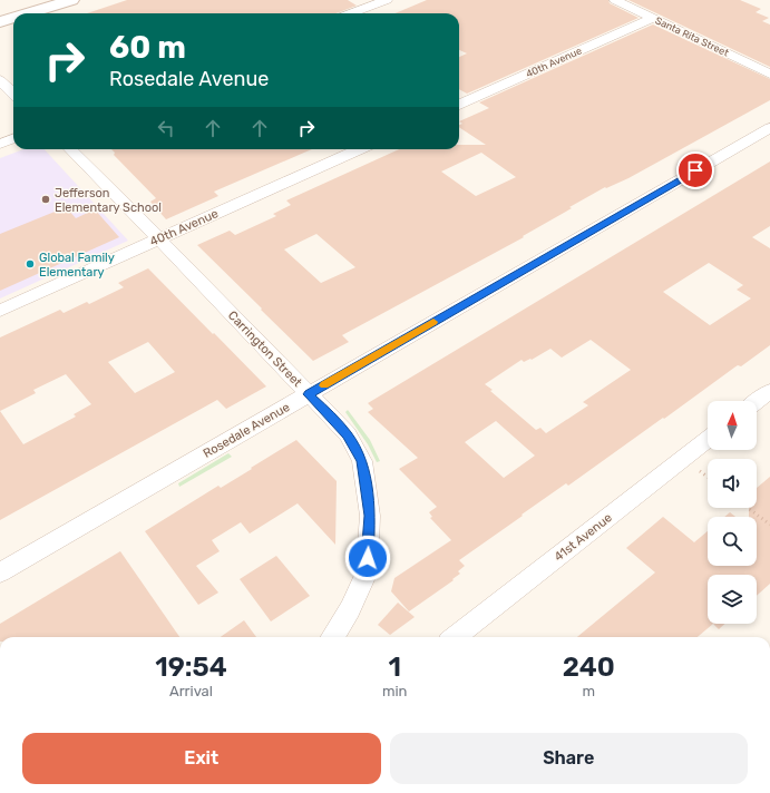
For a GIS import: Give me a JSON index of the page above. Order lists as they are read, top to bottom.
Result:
{
  "streets": {
    "street": [
      "Santa Rita Street",
      "40th Avenue",
      "Carrington Street",
      "Rosedale Avenue",
      "41st Avenue"
    ]
  },
  "crossings": [
    ["Santa Rita Street", "40th Avenue"],
    ["40th Avenue", "Carrington Street"],
    ["Carrington Street", "Rosedale Avenue"]
  ],
  "places": ["Jefferson Elementary School", "Global Family Elementary"],
  "north": "top",
  "page": {
    "turn": ["60 m", "Rosedale Avenue"],
    "eta": [
      "19:54",
      "Arrival",
      "1",
      "min",
      "240",
      "m"
    ],
    "buttons": ["Exit", "Share"]
  }
}
